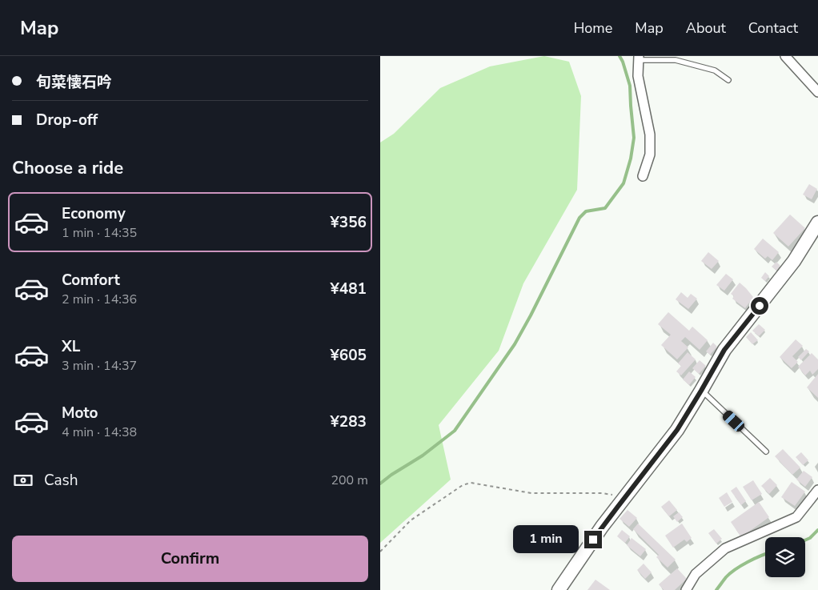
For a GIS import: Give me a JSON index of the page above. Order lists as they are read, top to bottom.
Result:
{
  "page": {
    "header": "Map",
    "nav": [
      "Home",
      "Map",
      "About",
      "Contact"
    ],
    "banner": ["旬菜懐石吟", "Drop-off"],
    "heading": "Choose a ride",
    "list": [
      {
        "name": "Economy",
        "note": "1 min · 14:35",
        "value": "¥356"
      },
      {
        "name": "Comfort",
        "note": "2 min · 14:36",
        "value": "¥481"
      },
      {
        "name": "XL",
        "note": "3 min · 14:37",
        "value": "¥605"
      },
      {
        "name": "Moto",
        "note": "4 min · 14:38",
        "value": "¥283"
      }
    ],
    "pay": ["Cash", "200 m"],
    "bubble": "1 min",
    "buttons": "Confirm"
  }
}
